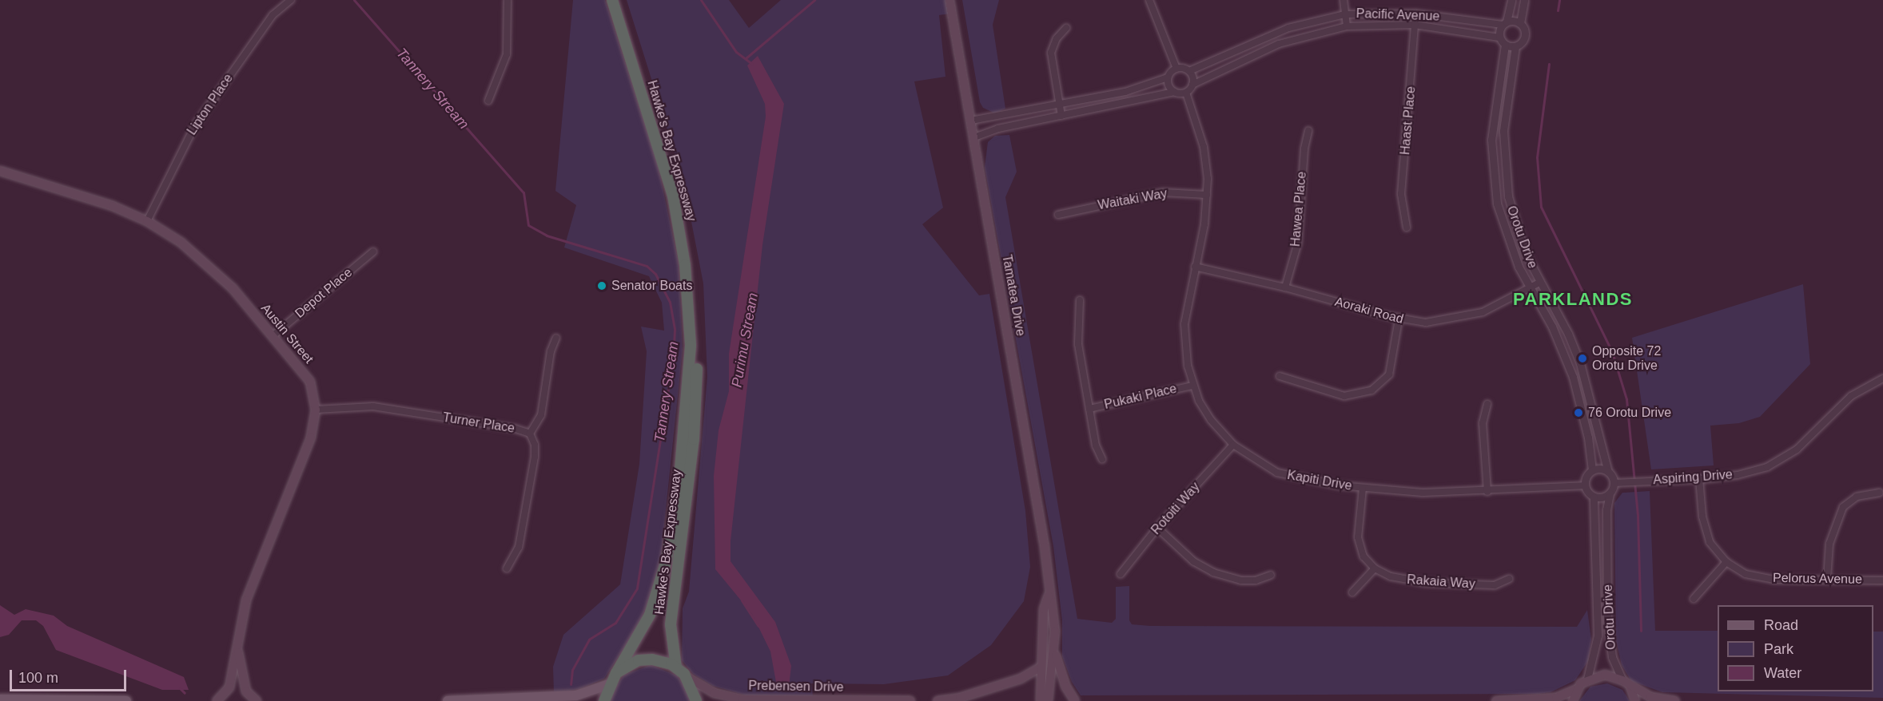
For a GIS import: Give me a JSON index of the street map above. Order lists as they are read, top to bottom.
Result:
{
  "streets": {
    "highway": ["Hawke's Bay Expressway"],
    "main road": ["Tamatea Drive", "Austin Street", "Prebensen Drive"],
    "street": [
      "Pacific Avenue",
      "Lipton Place",
      "Haast Place",
      "Waitaki Way",
      "Hawea Place",
      "Orotu Drive",
      "Depot Place",
      "Aoraki Road",
      "Pukaki Place",
      "Turner Place",
      "Aspiring Drive",
      "Kapiti Drive",
      "Rotoiti Way",
      "Pelorus Avenue",
      "Rakaia Way"
    ]
  },
  "crossings": [
    ["Pacific Avenue", "Haast Place"],
    ["Pacific Avenue", "Orotu Drive"],
    ["Pacific Avenue", "Kapiti Drive"],
    ["Lipton Place", "Austin Street"],
    ["Waitaki Way", "Kapiti Drive"],
    ["Hawea Place", "Aoraki Road"],
    ["Orotu Drive", "Aoraki Road"],
    ["Orotu Drive", "Aspiring Drive"],
    ["Orotu Drive", "Kapiti Drive"],
    ["Depot Place", "Austin Street"],
    ["Aoraki Road", "Kapiti Drive"],
    ["Austin Street", "Turner Place"],
    ["Pukaki Place", "Kapiti Drive"],
    ["Aspiring Drive", "Kapiti Drive"],
    ["Aspiring Drive", "Pelorus Avenue"],
    ["Kapiti Drive", "Rotoiti Way"]
  ],
  "districts": ["PARKLANDS"],
  "water": ["Tannery Stream", "Purimu Stream"],
  "places": ["Senator Boats", "Opposite 72 Orotu Drive", "76 Orotu Drive"],
  "legend": ["Road", "Park", "Water"],
  "scale_bar": "100 m"
}
